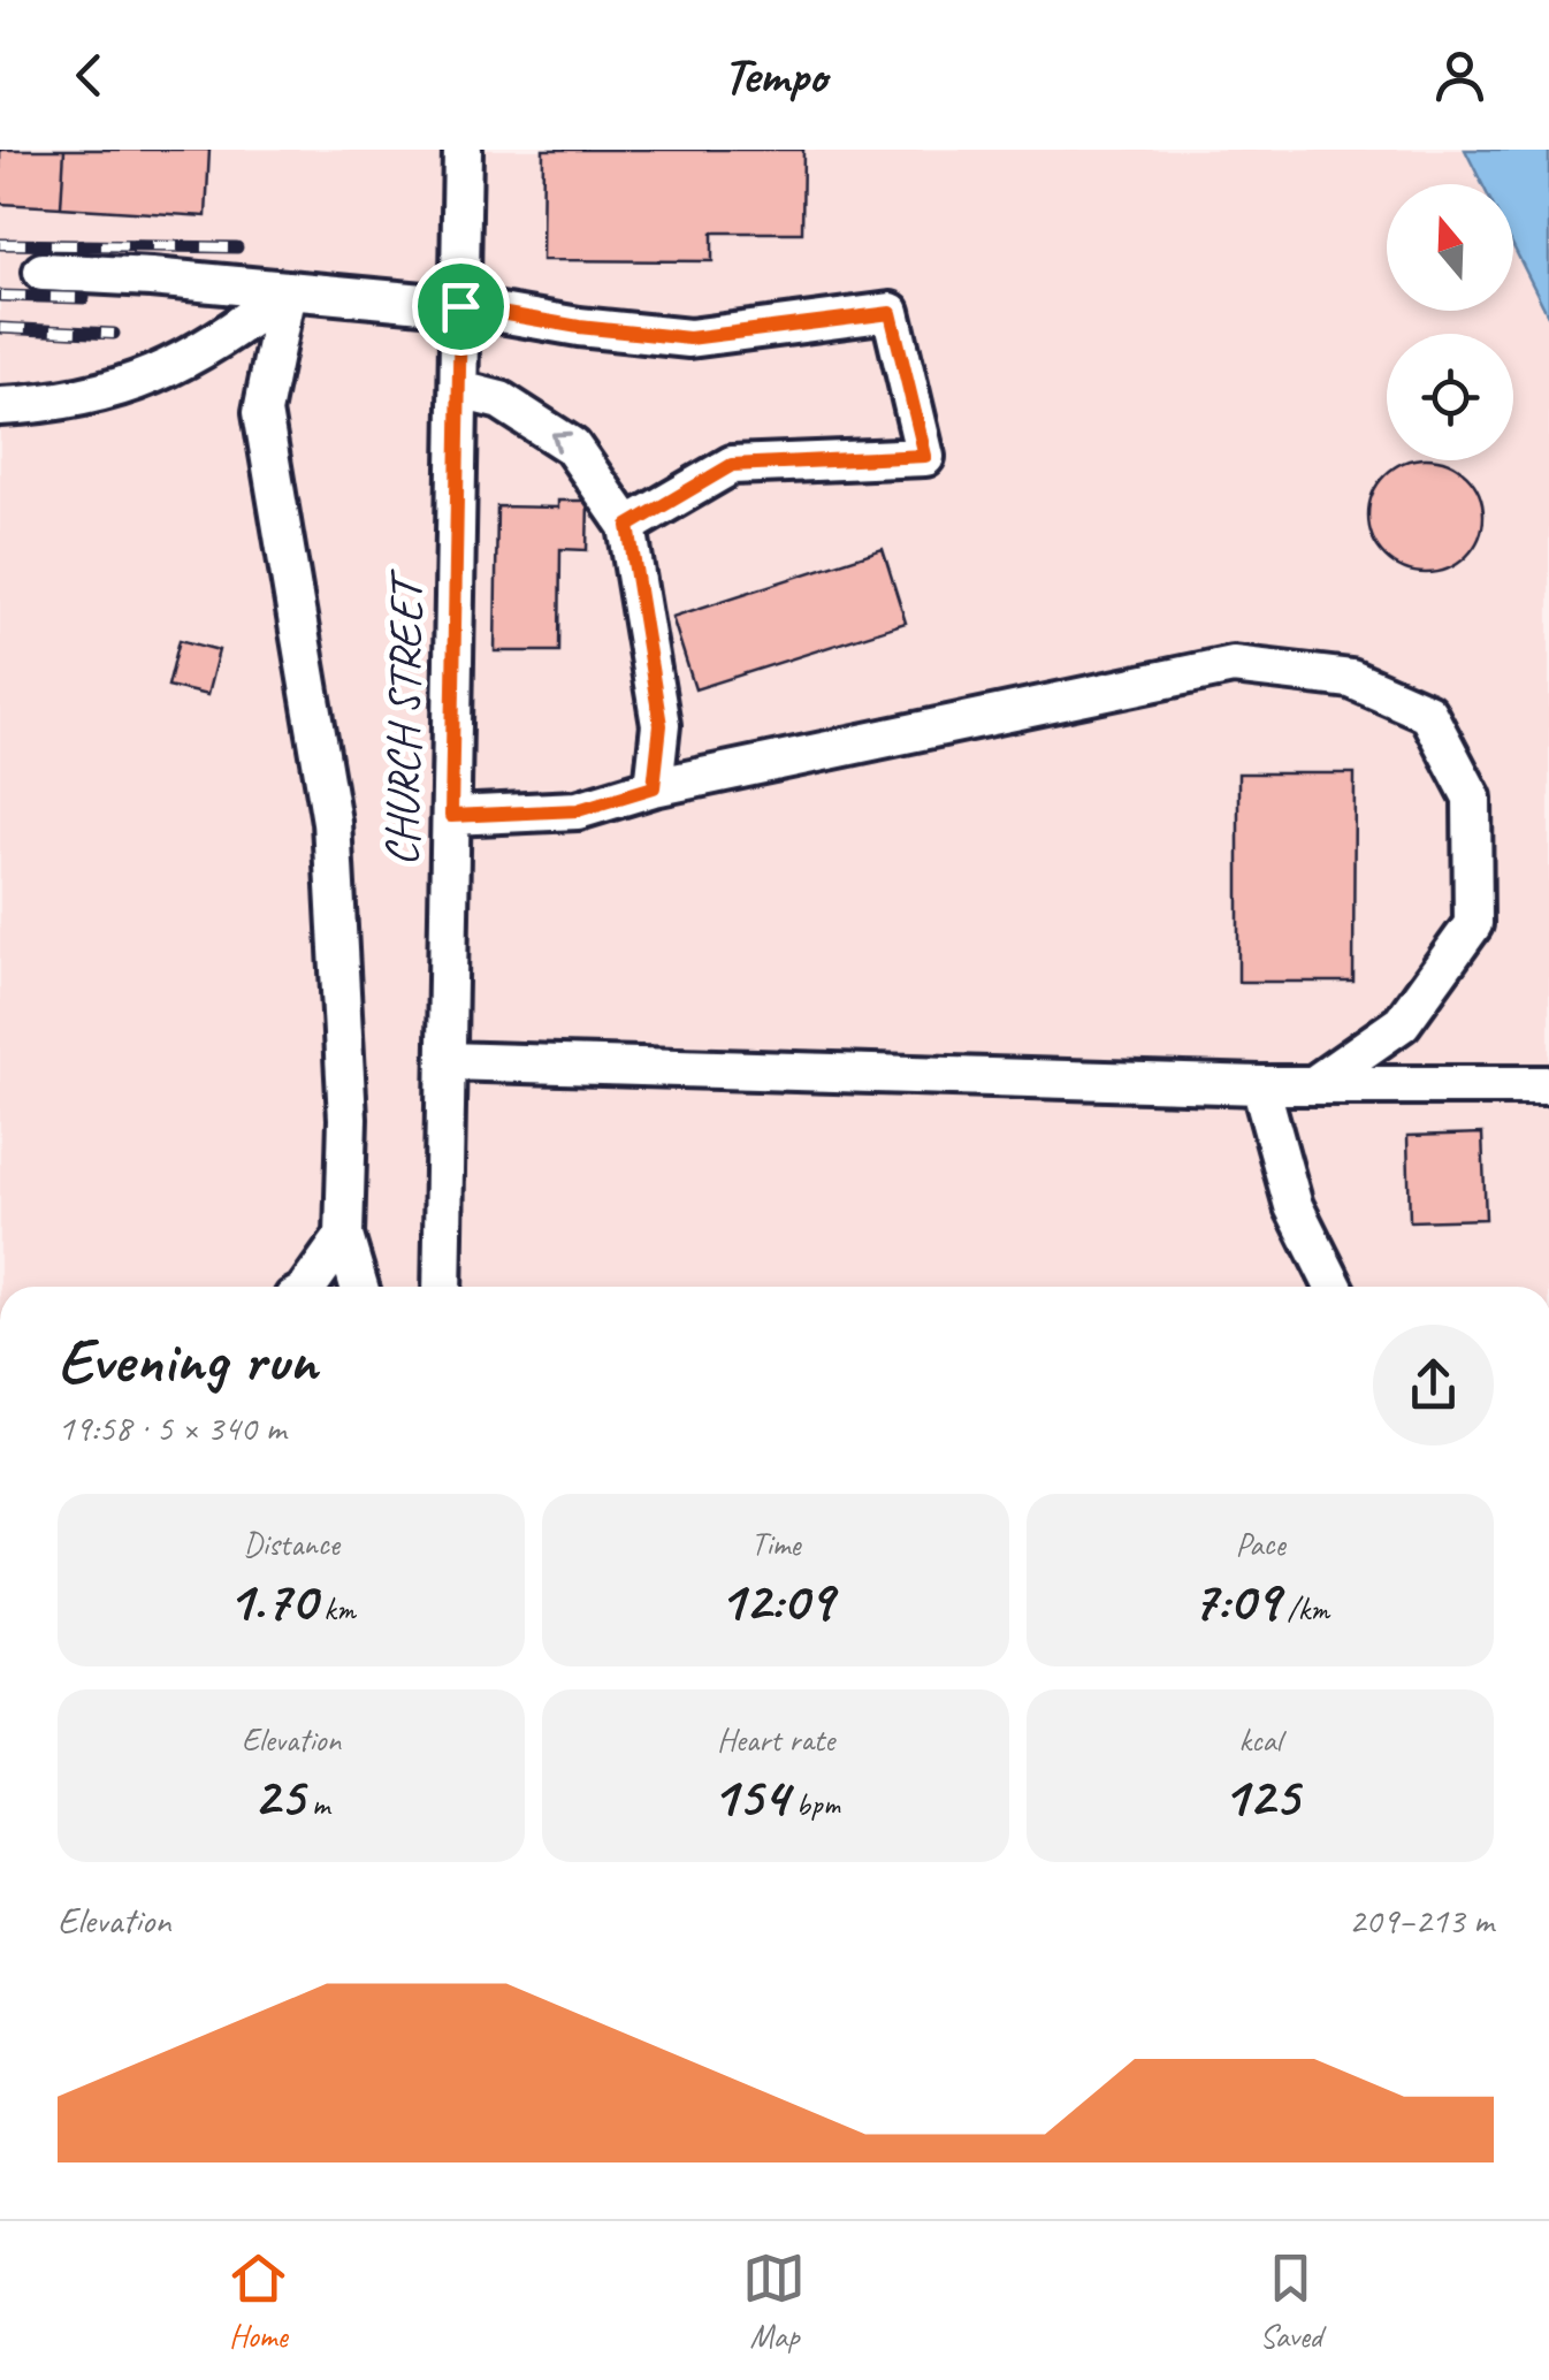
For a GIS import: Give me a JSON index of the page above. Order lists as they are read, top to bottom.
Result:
{
  "streets": {
    "street": ["CHURCH STREET"]
  },
  "north": "top",
  "page": {
    "header": "Tempo",
    "heading": ["Evening run", "19:58 · 5 × 340 m"],
    "stats": [
      ["Distance", "1.70 km"],
      ["Time", "12:09"],
      ["Pace", "7:09 /km"],
      ["Elevation", "25 m"],
      ["Heart rate", "154 bpm"],
      ["kcal", "125"]
    ],
    "chart": ["Elevation", "209–213 m"],
    "tabs": ["Home", "Map", "Saved"]
  }
}
